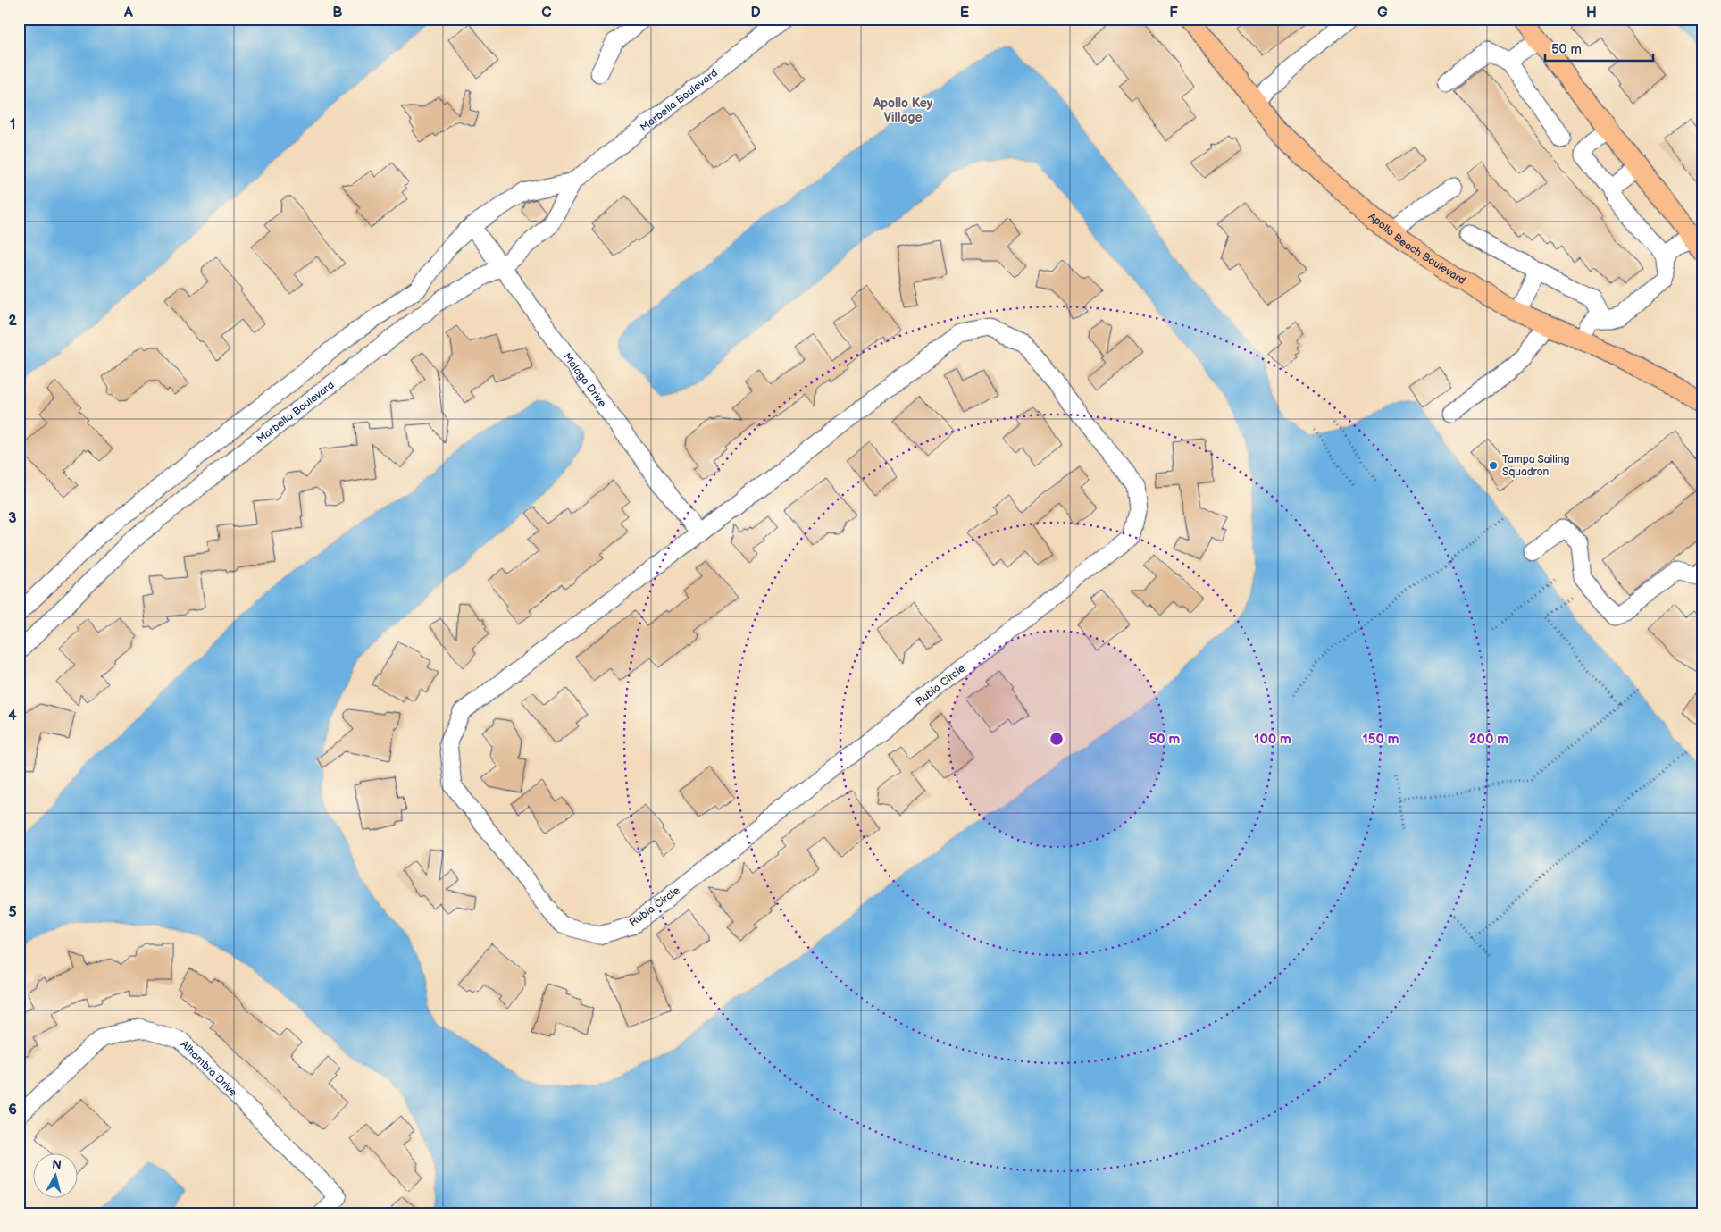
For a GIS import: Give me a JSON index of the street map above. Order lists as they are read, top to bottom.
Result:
{
  "streets": {
    "main road": ["Apollo Beach Boulevard"],
    "street": [
      "Marbella Boulevard",
      "Malaga Drive",
      "Rubia Circle",
      "Alhambra Drive"
    ]
  },
  "crossings": [
    ["Marbella Boulevard", "Malaga Drive"],
    ["Malaga Drive", "Rubia Circle"]
  ],
  "districts": ["Apollo Key Village"],
  "places": ["Tampa Sailing Squadron"],
  "scale_bar": "50 m",
  "north": "top",
  "grid": {
    "columns": [
      "A",
      "B",
      "C",
      "D",
      "E",
      "F",
      "G",
      "H"
    ],
    "rows": [
      "1",
      "2",
      "3",
      "4",
      "5",
      "6"
    ]
  },
  "rings": [
    "50 m",
    "100 m",
    "150 m",
    "200 m"
  ]
}
